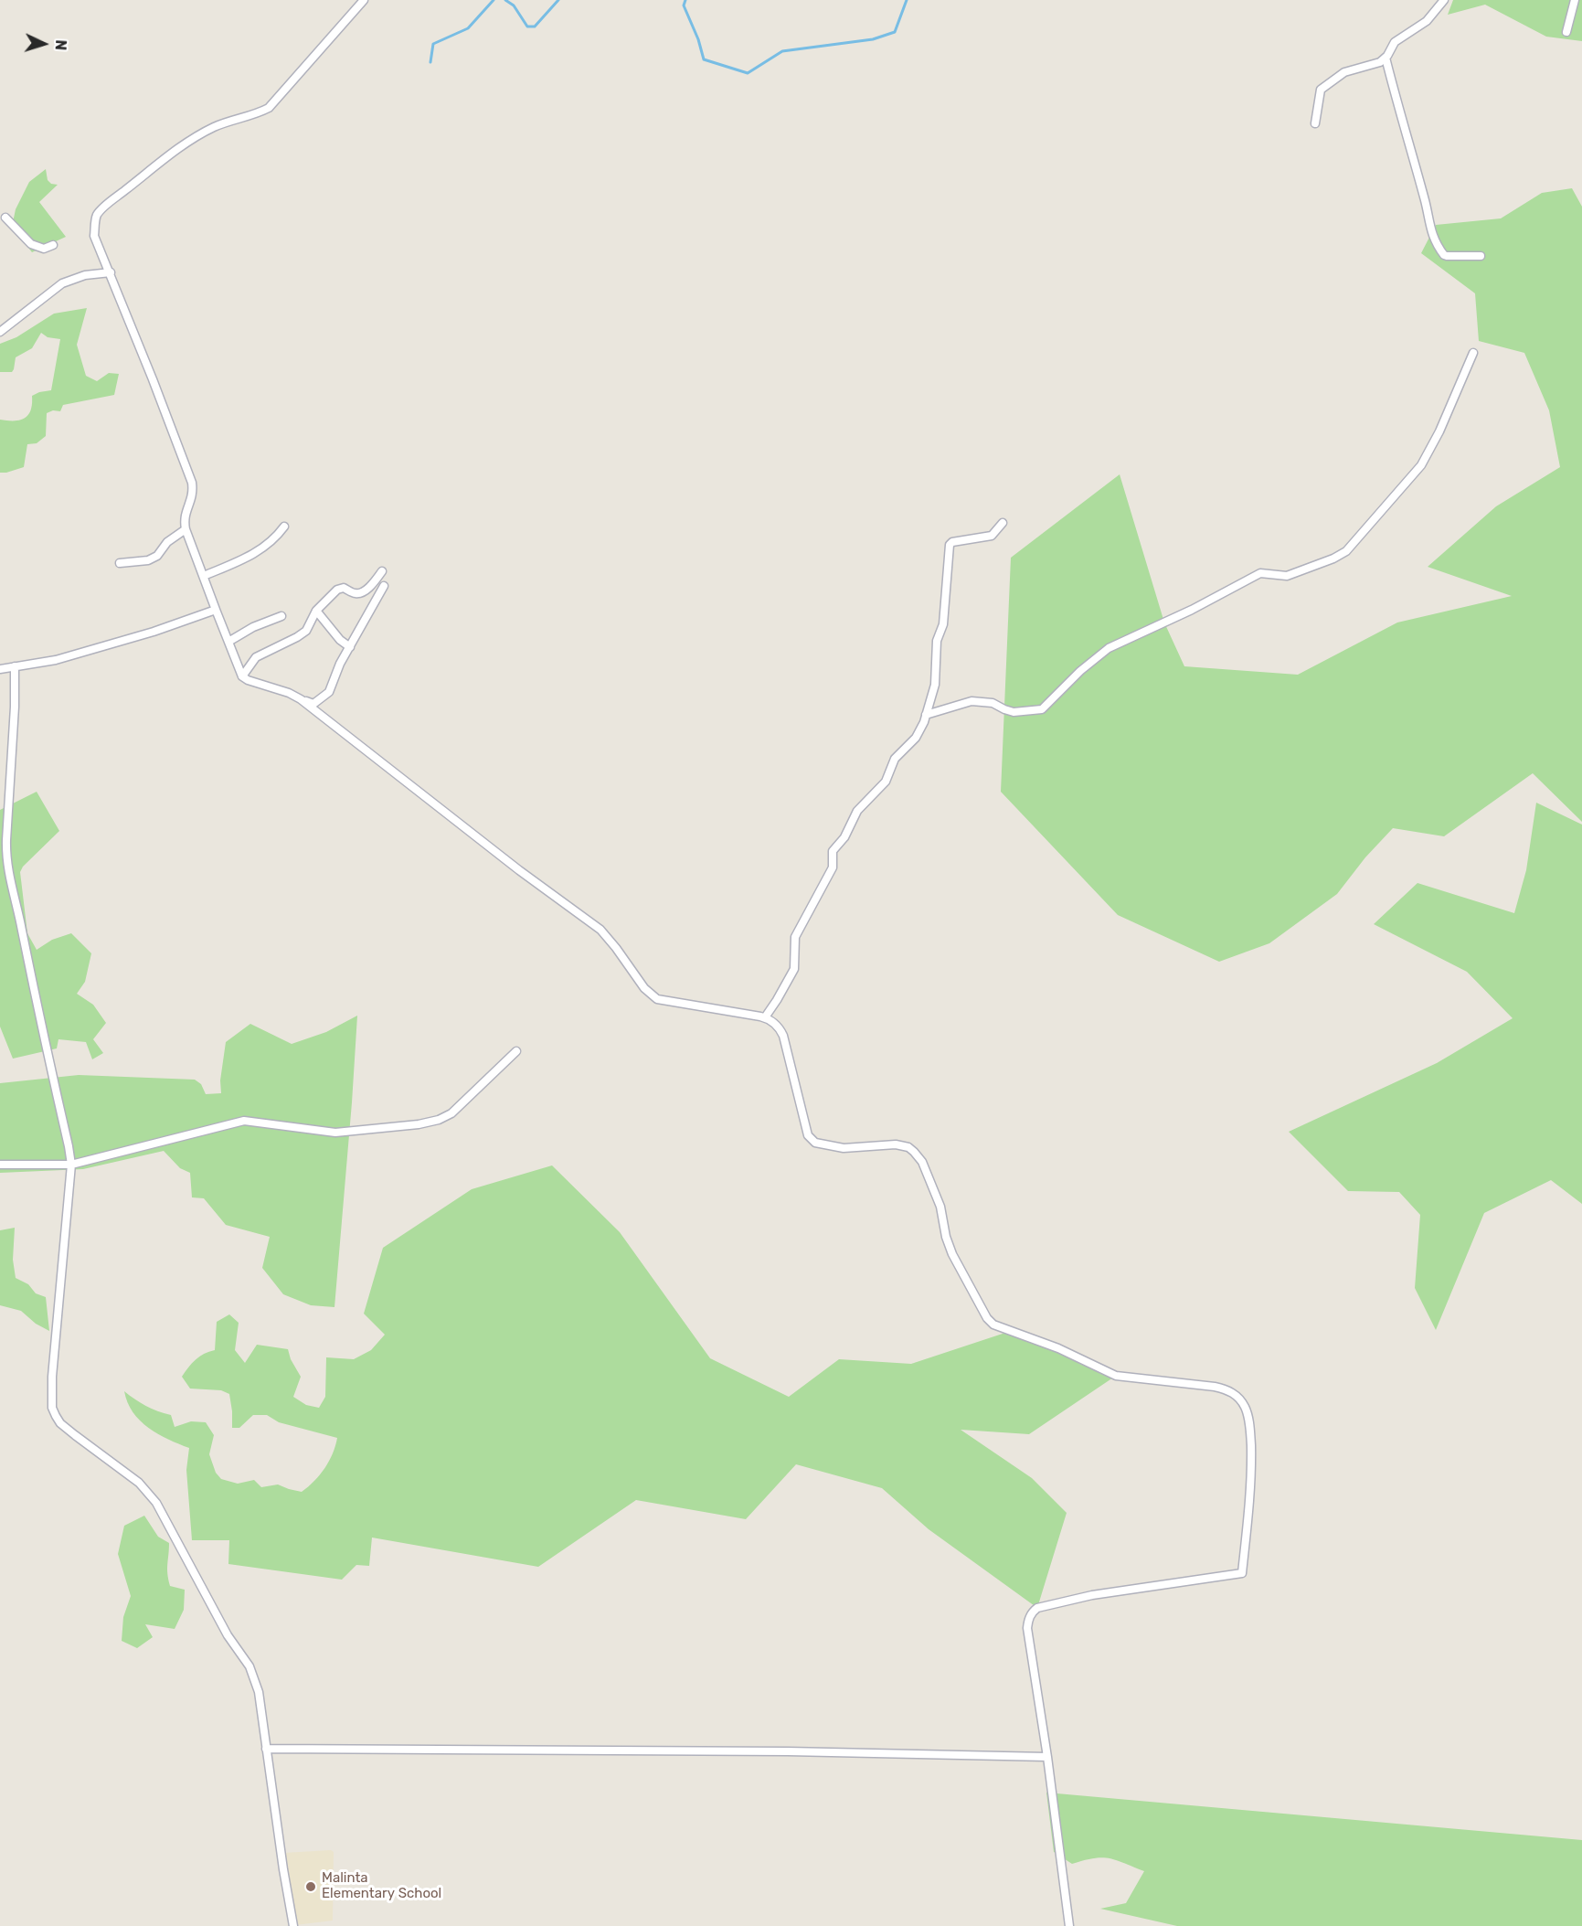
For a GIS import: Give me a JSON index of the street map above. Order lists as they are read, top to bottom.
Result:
{
  "places": ["Malinta Elementary School"],
  "north": "right"
}
